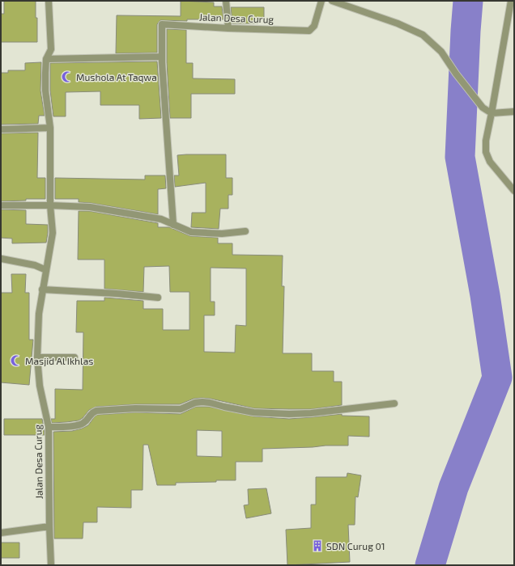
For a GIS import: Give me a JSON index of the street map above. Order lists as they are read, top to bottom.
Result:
{
  "streets": {
    "street": ["Jalan Desa Curug"]
  },
  "places": {
    "mosque": ["Mushola At Taqwa", "Masjid Al Ikhlas"],
    "building": ["SDN Curug 01"]
  }
}
